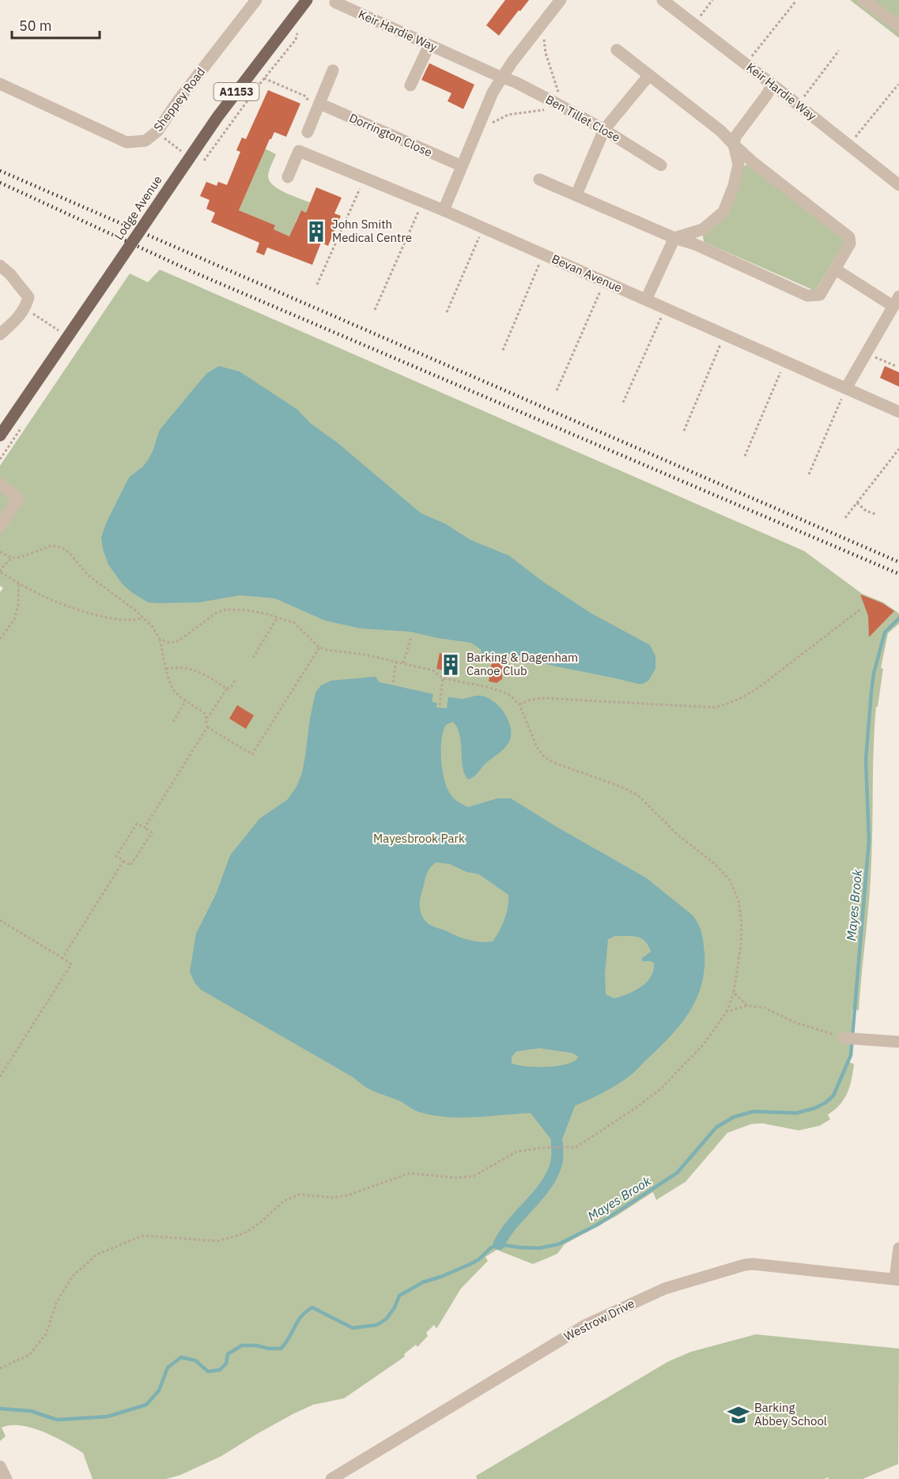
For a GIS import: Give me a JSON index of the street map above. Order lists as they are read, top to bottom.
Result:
{
  "streets": {
    "main road": ["A1153", "Lodge Avenue"],
    "street": [
      "Keir Hardie Way",
      "Sheppey Road",
      "Ben Tillet Close",
      "Dorrington Close",
      "Bevan Avenue",
      "Westrow Drive"
    ]
  },
  "crossings": [
    ["Keir Hardie Way", "Ben Tillet Close"]
  ],
  "water": ["Mayes Brook"],
  "parks": ["Mayesbrook Park"],
  "places": {
    "building": ["John Smith Medical Centre", "Barking & Dagenham Canoe Club"],
    "school or university": ["Barking Abbey School"]
  },
  "scale_bar": "50 m"
}
